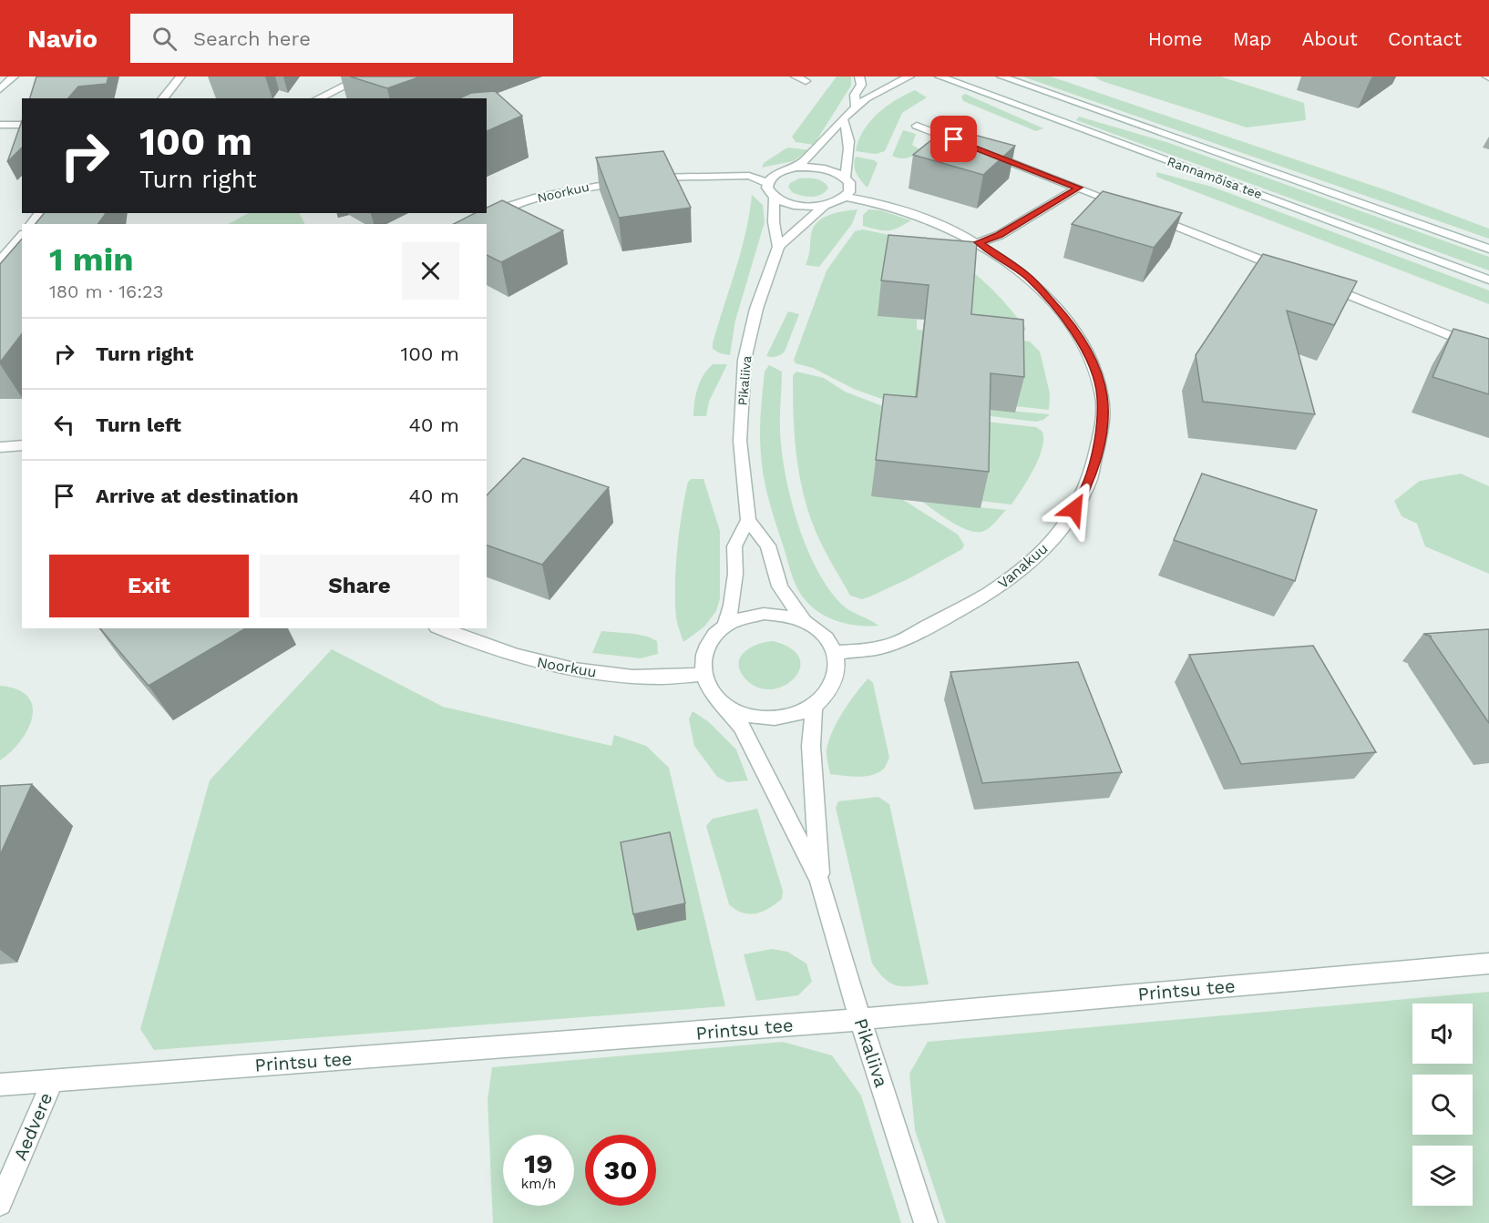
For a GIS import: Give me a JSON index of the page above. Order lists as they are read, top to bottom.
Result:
{
  "streets": {
    "street": [
      "Rannamõisa tee",
      "Noorkuu",
      "Pikaliiva",
      "Vanakuu",
      "Printsu tee",
      "Aedvere"
    ]
  },
  "crossings": [
    ["Noorkuu", "Pikaliiva"],
    ["Noorkuu", "Vanakuu"],
    ["Pikaliiva", "Vanakuu"],
    ["Pikaliiva", "Printsu tee"],
    ["Printsu tee", "Aedvere"]
  ],
  "page": {
    "header": "Navio",
    "search": "Search here",
    "nav": [
      "Home",
      "Map",
      "About",
      "Contact"
    ],
    "turn": ["100 m", "Turn right"],
    "heading": ["1 min", "180 m · 16:23"],
    "list": [
      {
        "name": "Turn right",
        "value": "100 m"
      },
      {
        "name": "Turn left",
        "value": "40 m"
      },
      {
        "name": "Arrive at destination",
        "value": "40 m"
      }
    ],
    "buttons": ["Exit", "Share"],
    "speed": "19 km/h",
    "limit": "30"
  }
}
